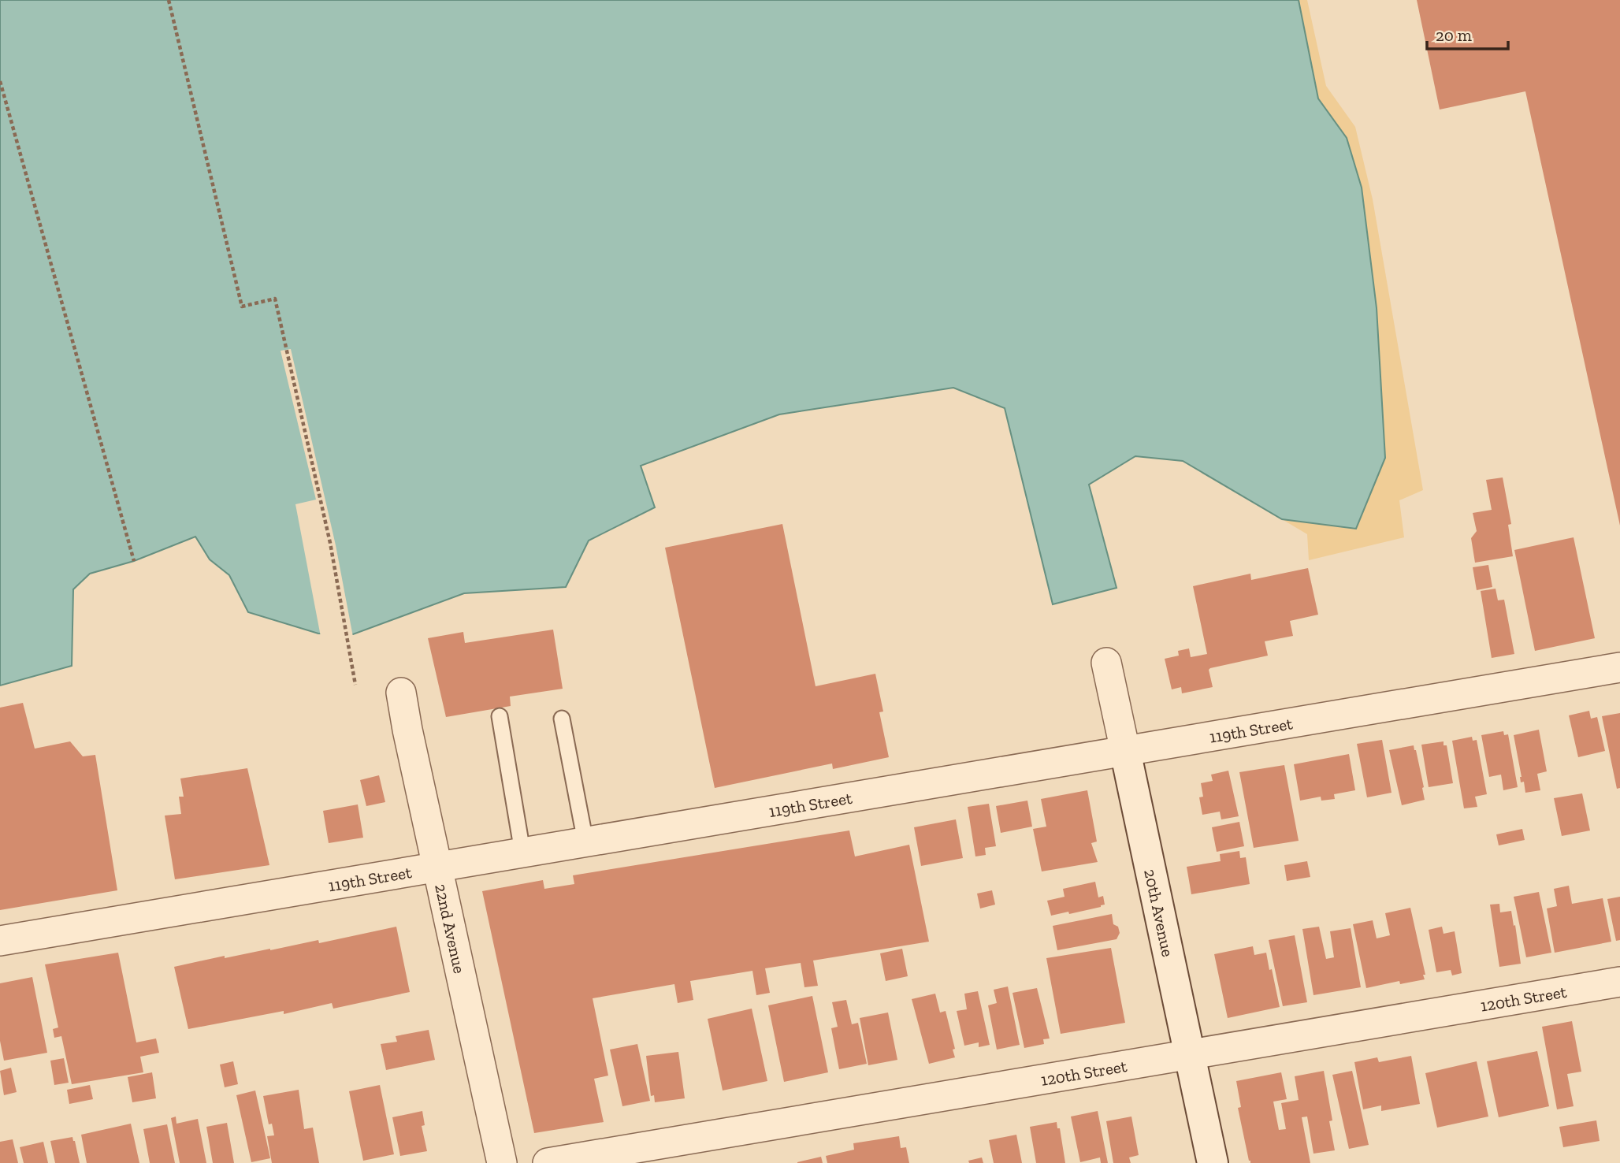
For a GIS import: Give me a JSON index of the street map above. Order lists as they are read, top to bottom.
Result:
{
  "streets": {
    "street": [
      "119th Street",
      "20th Avenue",
      "22nd Avenue",
      "120th Street"
    ]
  },
  "crossings": [
    ["119th Street", "20th Avenue"],
    ["119th Street", "22nd Avenue"],
    ["20th Avenue", "120th Street"]
  ],
  "scale_bar": "20 m"
}
